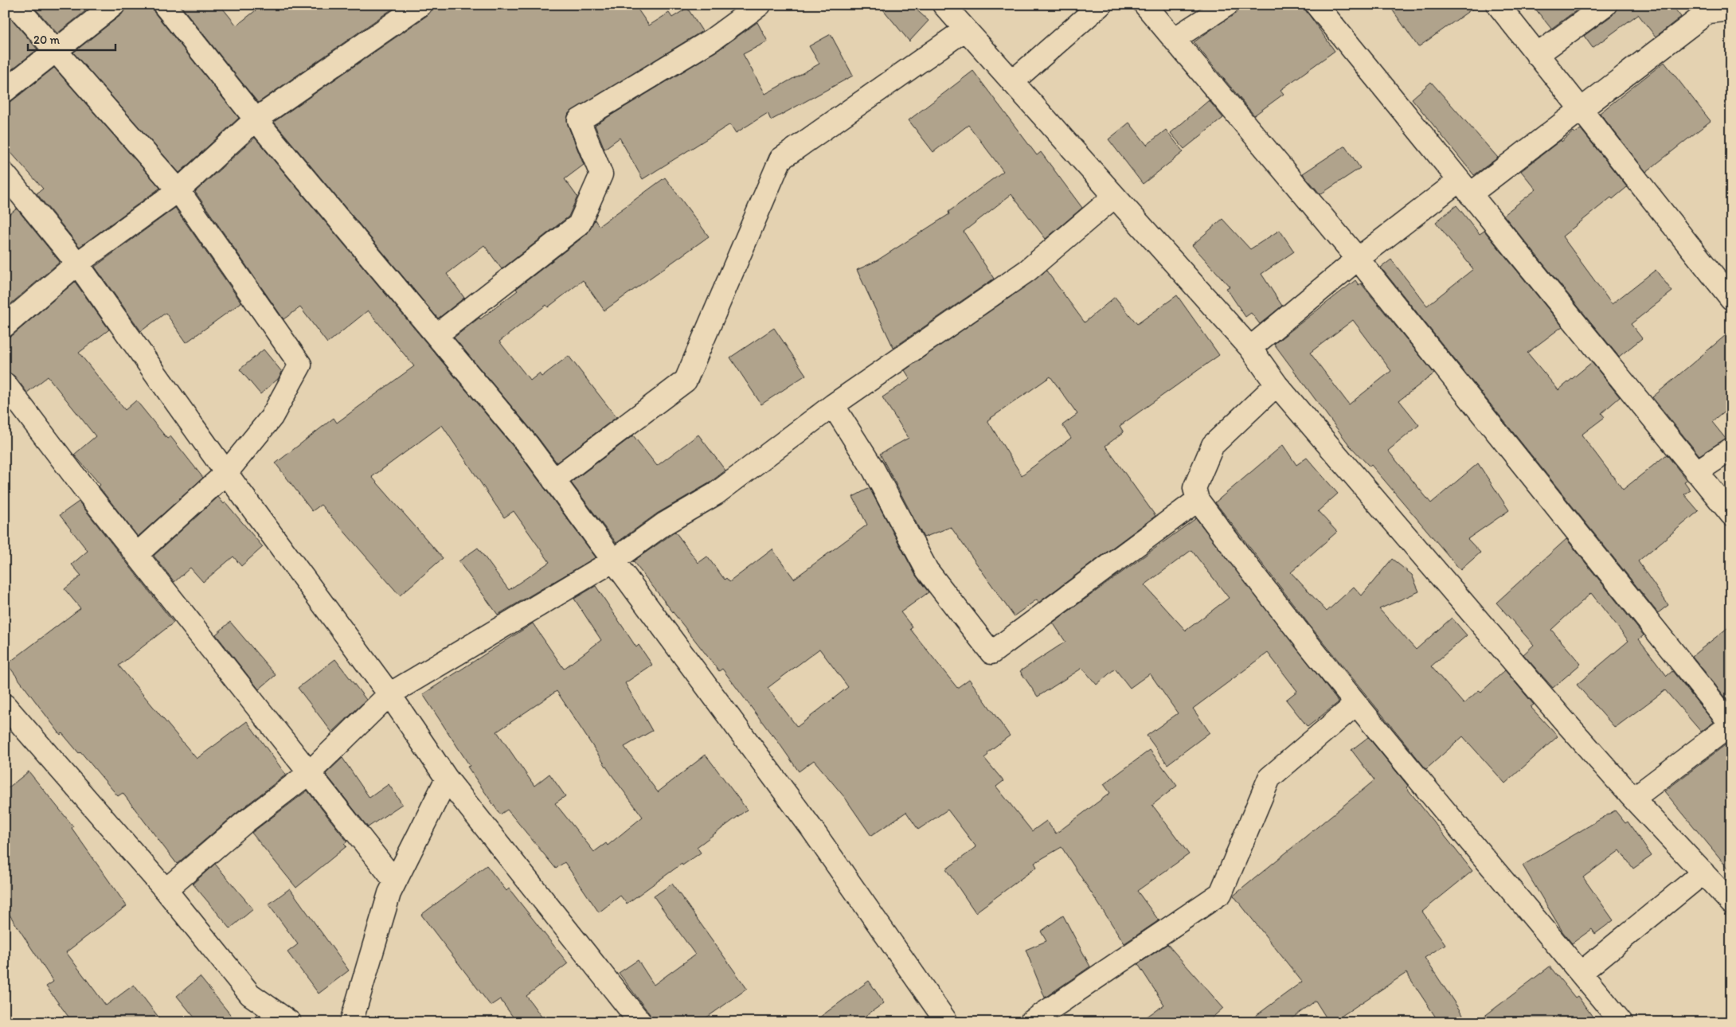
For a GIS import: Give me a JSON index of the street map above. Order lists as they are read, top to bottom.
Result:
{
  "scale_bar": "20 m"
}
